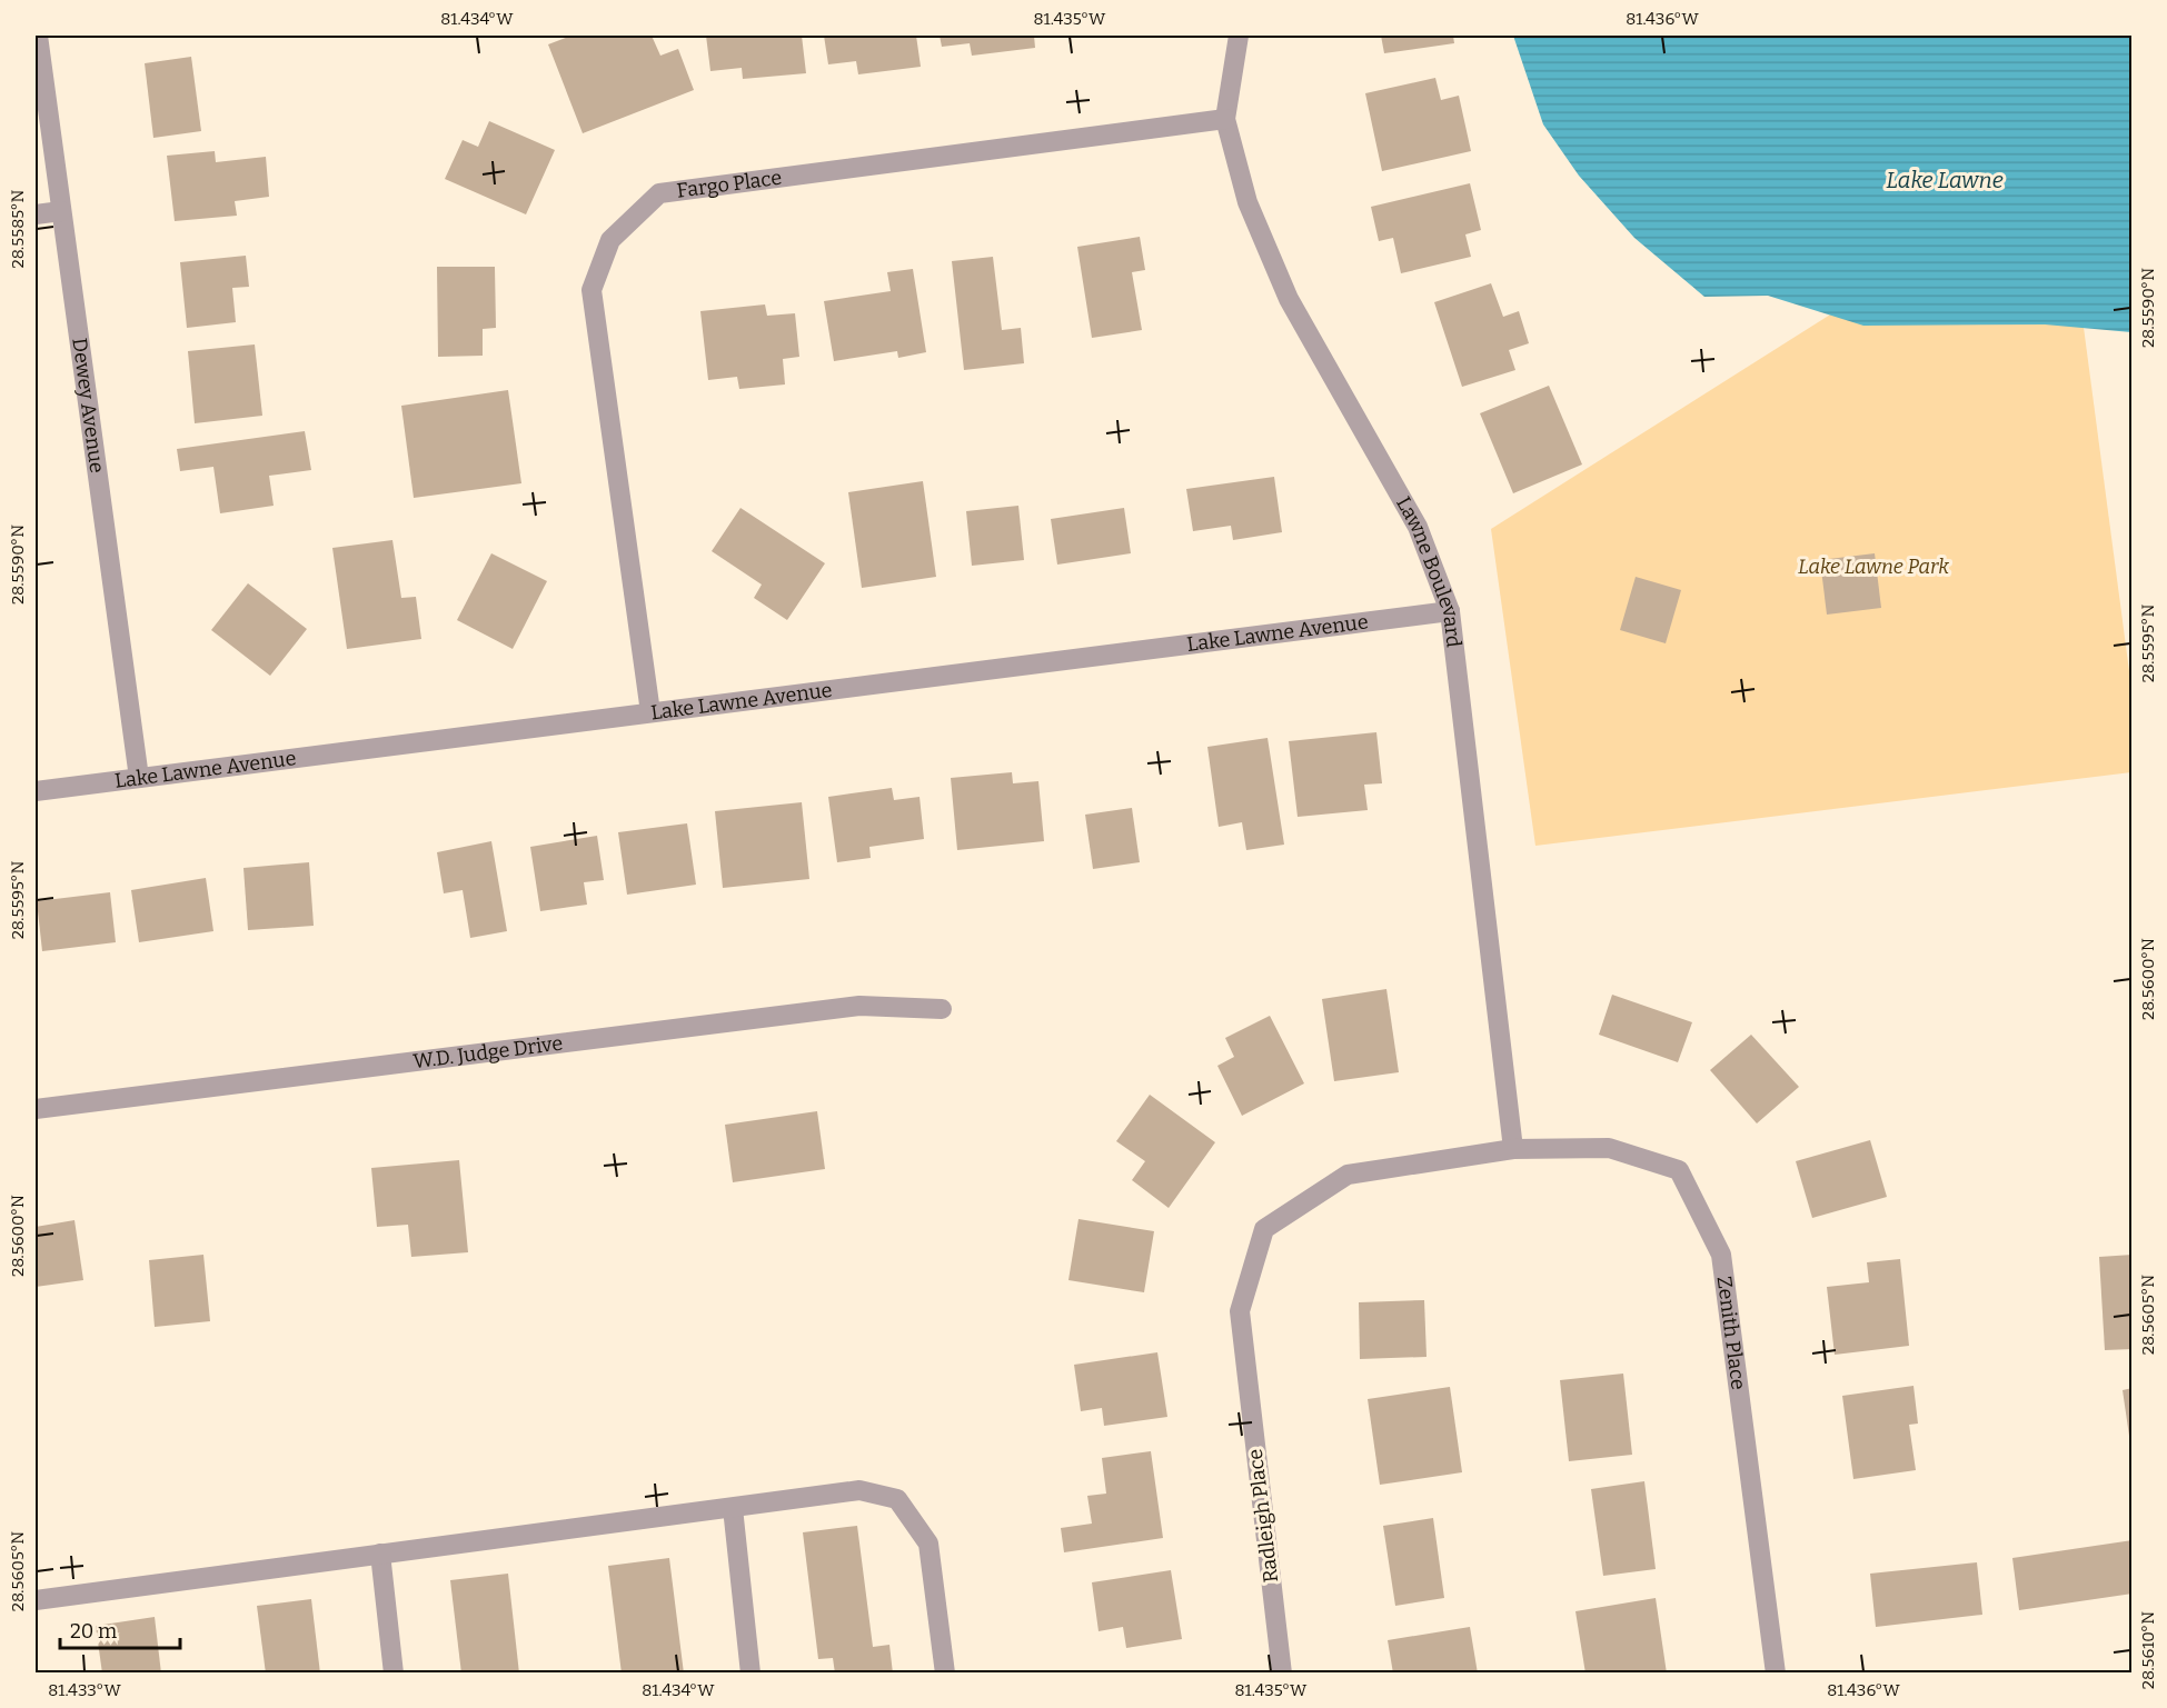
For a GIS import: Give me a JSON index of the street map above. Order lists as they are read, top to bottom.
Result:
{
  "streets": {
    "street": [
      "Fargo Place",
      "Dewey Avenue",
      "Lawne Boulevard",
      "Lake Lawne Avenue",
      "W.D. Judge Drive",
      "Zenith Place",
      "Radleigh Place"
    ]
  },
  "crossings": [
    ["Fargo Place", "Lawne Boulevard"],
    ["Fargo Place", "Lake Lawne Avenue"],
    ["Dewey Avenue", "Lake Lawne Avenue"],
    ["Lawne Boulevard", "Lake Lawne Avenue"],
    ["Lawne Boulevard", "Zenith Place"],
    ["Lawne Boulevard", "Radleigh Place"],
    ["Zenith Place", "Radleigh Place"]
  ],
  "water": ["Lake Lawne"],
  "parks": ["Lake Lawne Park"],
  "scale_bar": "20 m",
  "coordinates": [
    "81.434°W",
    "81.435°W",
    "81.436°W",
    "28.5585°N",
    "28.5590°N",
    "28.5595°N",
    "28.5600°N",
    "28.5605°N",
    "28.5610°N",
    "81.433°W"
  ]
}
